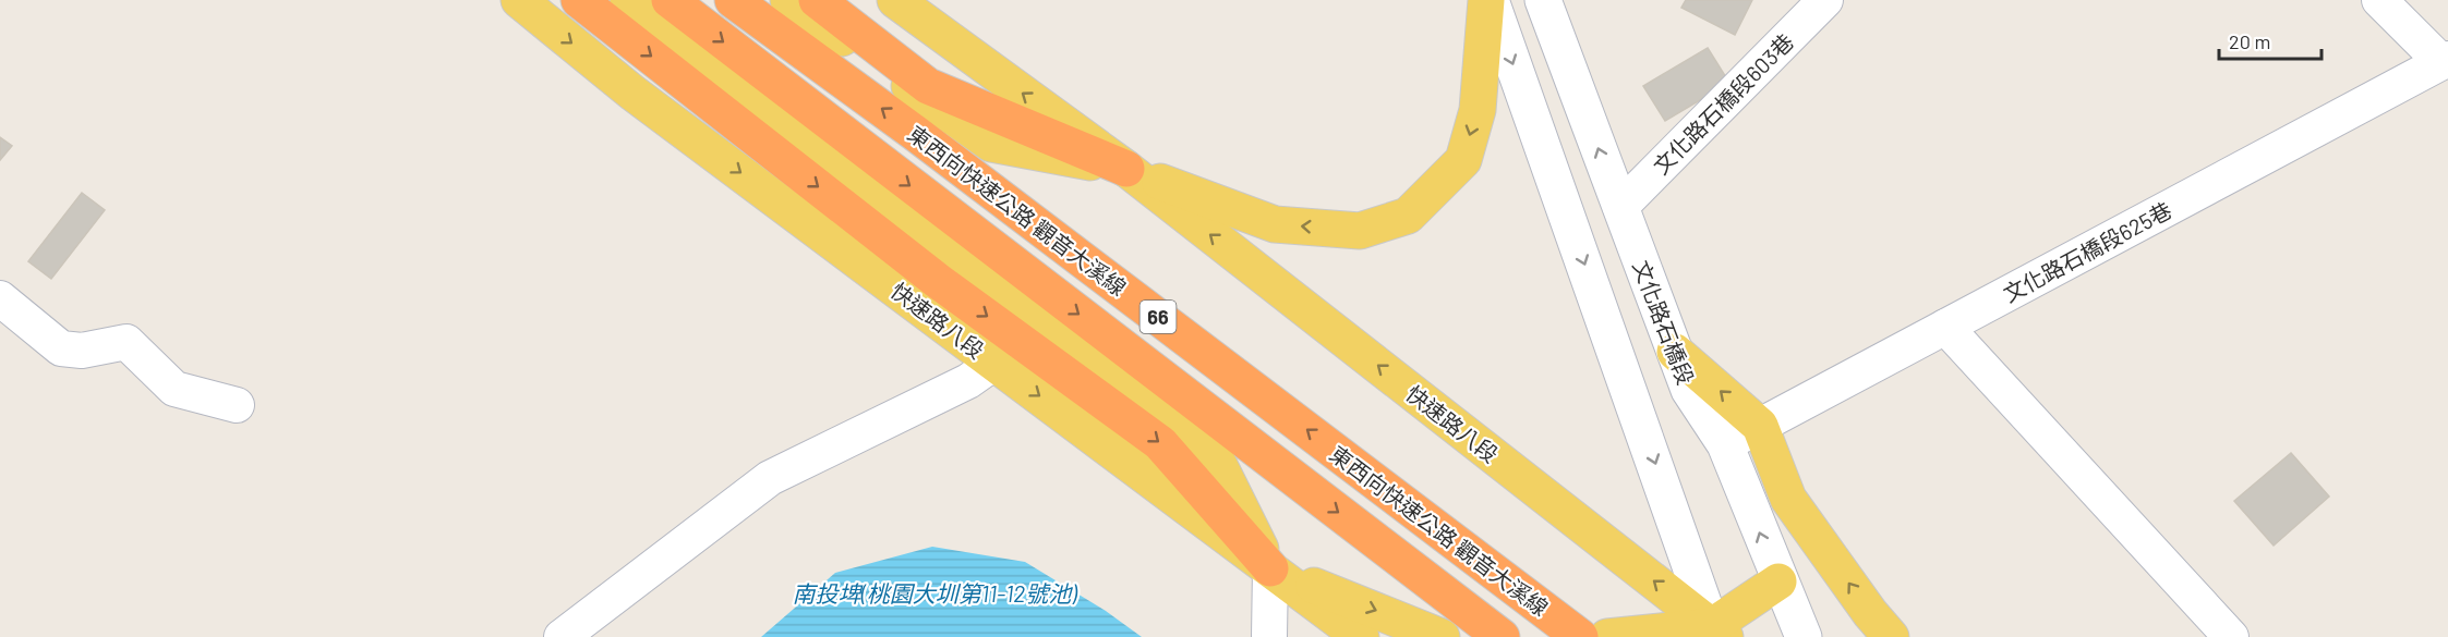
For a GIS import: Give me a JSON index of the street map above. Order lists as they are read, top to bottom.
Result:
{
  "streets": {
    "highway": ["東西向快速公路 觀音大溪線", "66"],
    "main road": ["快速路八段", "文化路石橋段"],
    "street": ["文化路石橋段603巷", "文化路石橋段625巷"]
  },
  "crossings": [
    ["文化路石橋段603巷", "文化路石橋段"],
    ["文化路石橋段625巷", "文化路石橋段"]
  ],
  "water": ["南投埤(桃園大圳第11-12號池)"],
  "scale_bar": "20 m"
}
